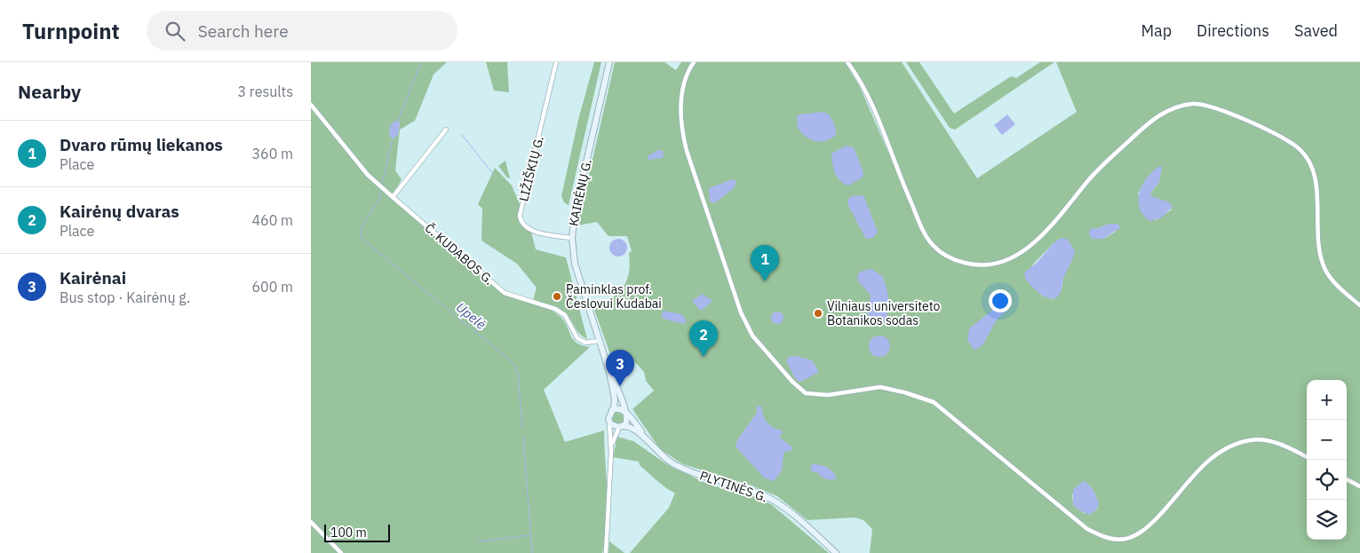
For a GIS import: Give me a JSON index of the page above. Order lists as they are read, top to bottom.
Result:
{
  "streets": {
    "main road": ["KAIRĖNŲ G.", "PLYTINĖS G."],
    "street": ["LIŽIŠKIŲ G.", "Č. KUDABOS G."]
  },
  "crossings": [
    ["LIŽIŠKIŲ G.", "KAIRĖNŲ G."],
    ["KAIRĖNŲ G.", "Č. KUDABOS G."],
    ["KAIRĖNŲ G.", "PLYTINĖS G."]
  ],
  "water": ["Upelė"],
  "places": ["Paminklas prof. Česlovui Kudabai", "Vilniaus universiteto Botanikos sodas"],
  "scale_bar": "100 m",
  "page": {
    "header": "Turnpoint",
    "search": "Search here",
    "nav": ["Map", "Directions", "Saved"],
    "heading": ["Nearby", "3 results"],
    "list": [
      {
        "mark": "1",
        "name": "Dvaro rūmų liekanos",
        "note": "Place",
        "value": "360 m"
      },
      {
        "mark": "2",
        "name": "Kairėnų dvaras",
        "note": "Place",
        "value": "460 m"
      },
      {
        "mark": "3",
        "name": "Kairėnai",
        "note": "Bus stop · Kairėnų g.",
        "value": "600 m"
      }
    ],
    "pins": ["1", "2", "3"],
    "map_buttons": ["+", "−"],
    "scale": "100 m"
  }
}
